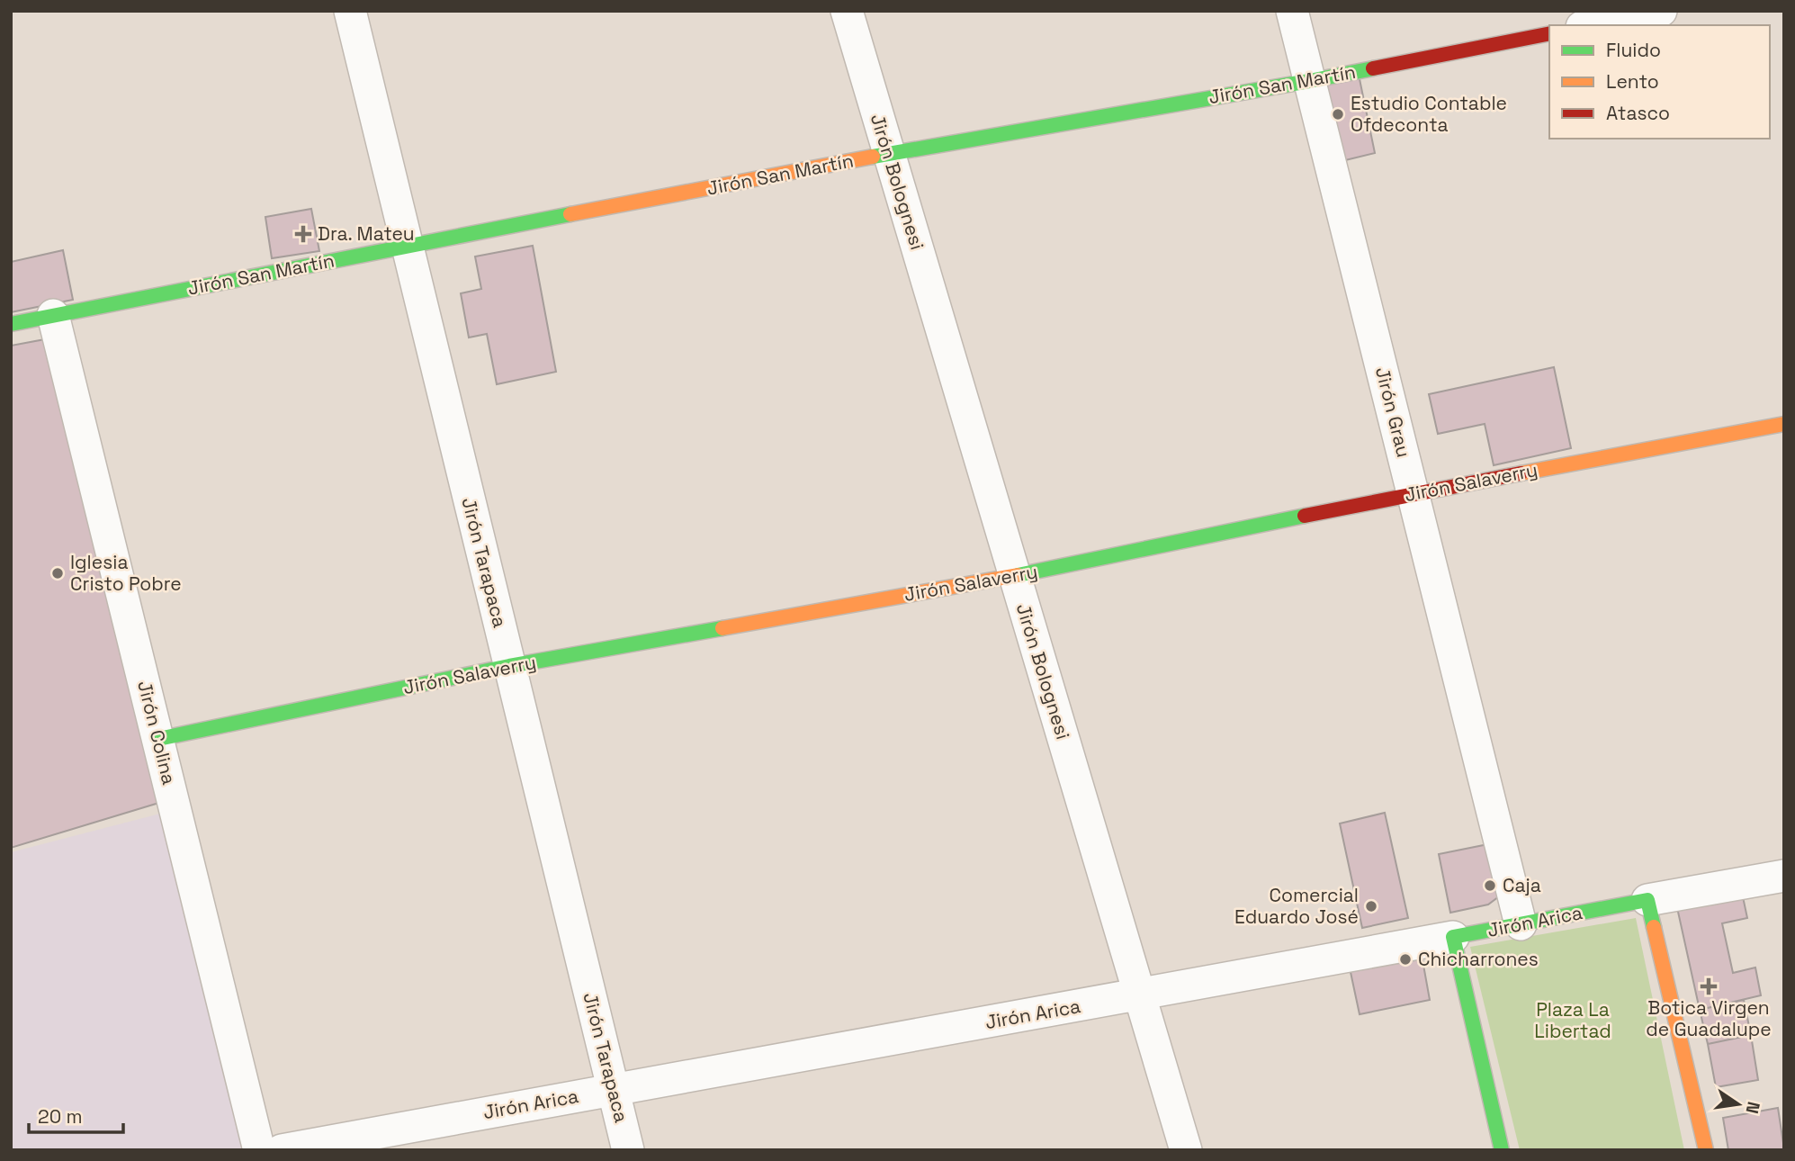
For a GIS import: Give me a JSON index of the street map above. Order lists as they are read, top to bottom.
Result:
{
  "streets": {
    "street": [
      "Jirón San Martín",
      "Jirón Bolognesi",
      "Jirón Grau",
      "Jirón Salaverry",
      "Jirón Tarapaca",
      "Jirón Colina",
      "Jirón Arica"
    ]
  },
  "crossings": [
    ["Jirón San Martín", "Jirón Bolognesi"],
    ["Jirón San Martín", "Jirón Grau"],
    ["Jirón San Martín", "Jirón Tarapaca"],
    ["Jirón San Martín", "Jirón Colina"],
    ["Jirón Bolognesi", "Jirón Salaverry"],
    ["Jirón Bolognesi", "Jirón Arica"],
    ["Jirón Grau", "Jirón Salaverry"],
    ["Jirón Grau", "Jirón Arica"],
    ["Jirón Salaverry", "Jirón Tarapaca"],
    ["Jirón Salaverry", "Jirón Colina"],
    ["Jirón Tarapaca", "Jirón Arica"]
  ],
  "parks": ["Plaza La Libertad"],
  "places": {
    "other": [
      "Estudio Contable Ofdeconta",
      "Iglesia Cristo Pobre",
      "Caja",
      "Comercial Eduardo José",
      "Chicharrones"
    ],
    "health": ["Dra. Mateu", "Botica Virgen de Guadalupe"]
  },
  "legend": ["Fluido", "Lento", "Atasco"],
  "scale_bar": "20 m",
  "north": "right"
}
